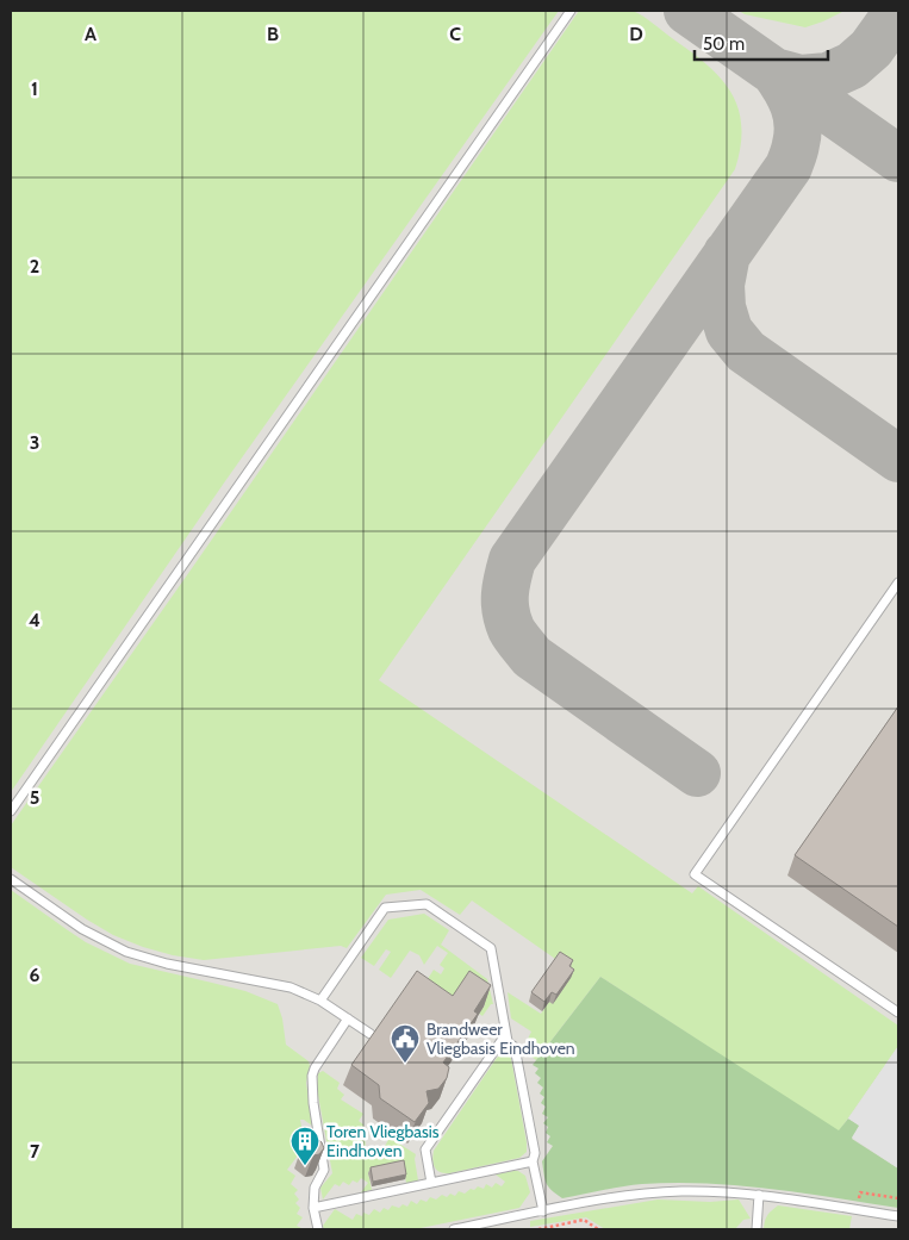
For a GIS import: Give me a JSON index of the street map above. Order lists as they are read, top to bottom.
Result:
{
  "places": {
    "public building": ["Brandweer Vliegbasis Eindhoven"],
    "building": ["Toren Vliegbasis Eindhoven"]
  },
  "scale_bar": "50 m",
  "grid": {
    "columns": [
      "A",
      "B",
      "C",
      "D"
    ],
    "rows": [
      "1",
      "2",
      "3",
      "4",
      "5",
      "6",
      "7"
    ]
  }
}
